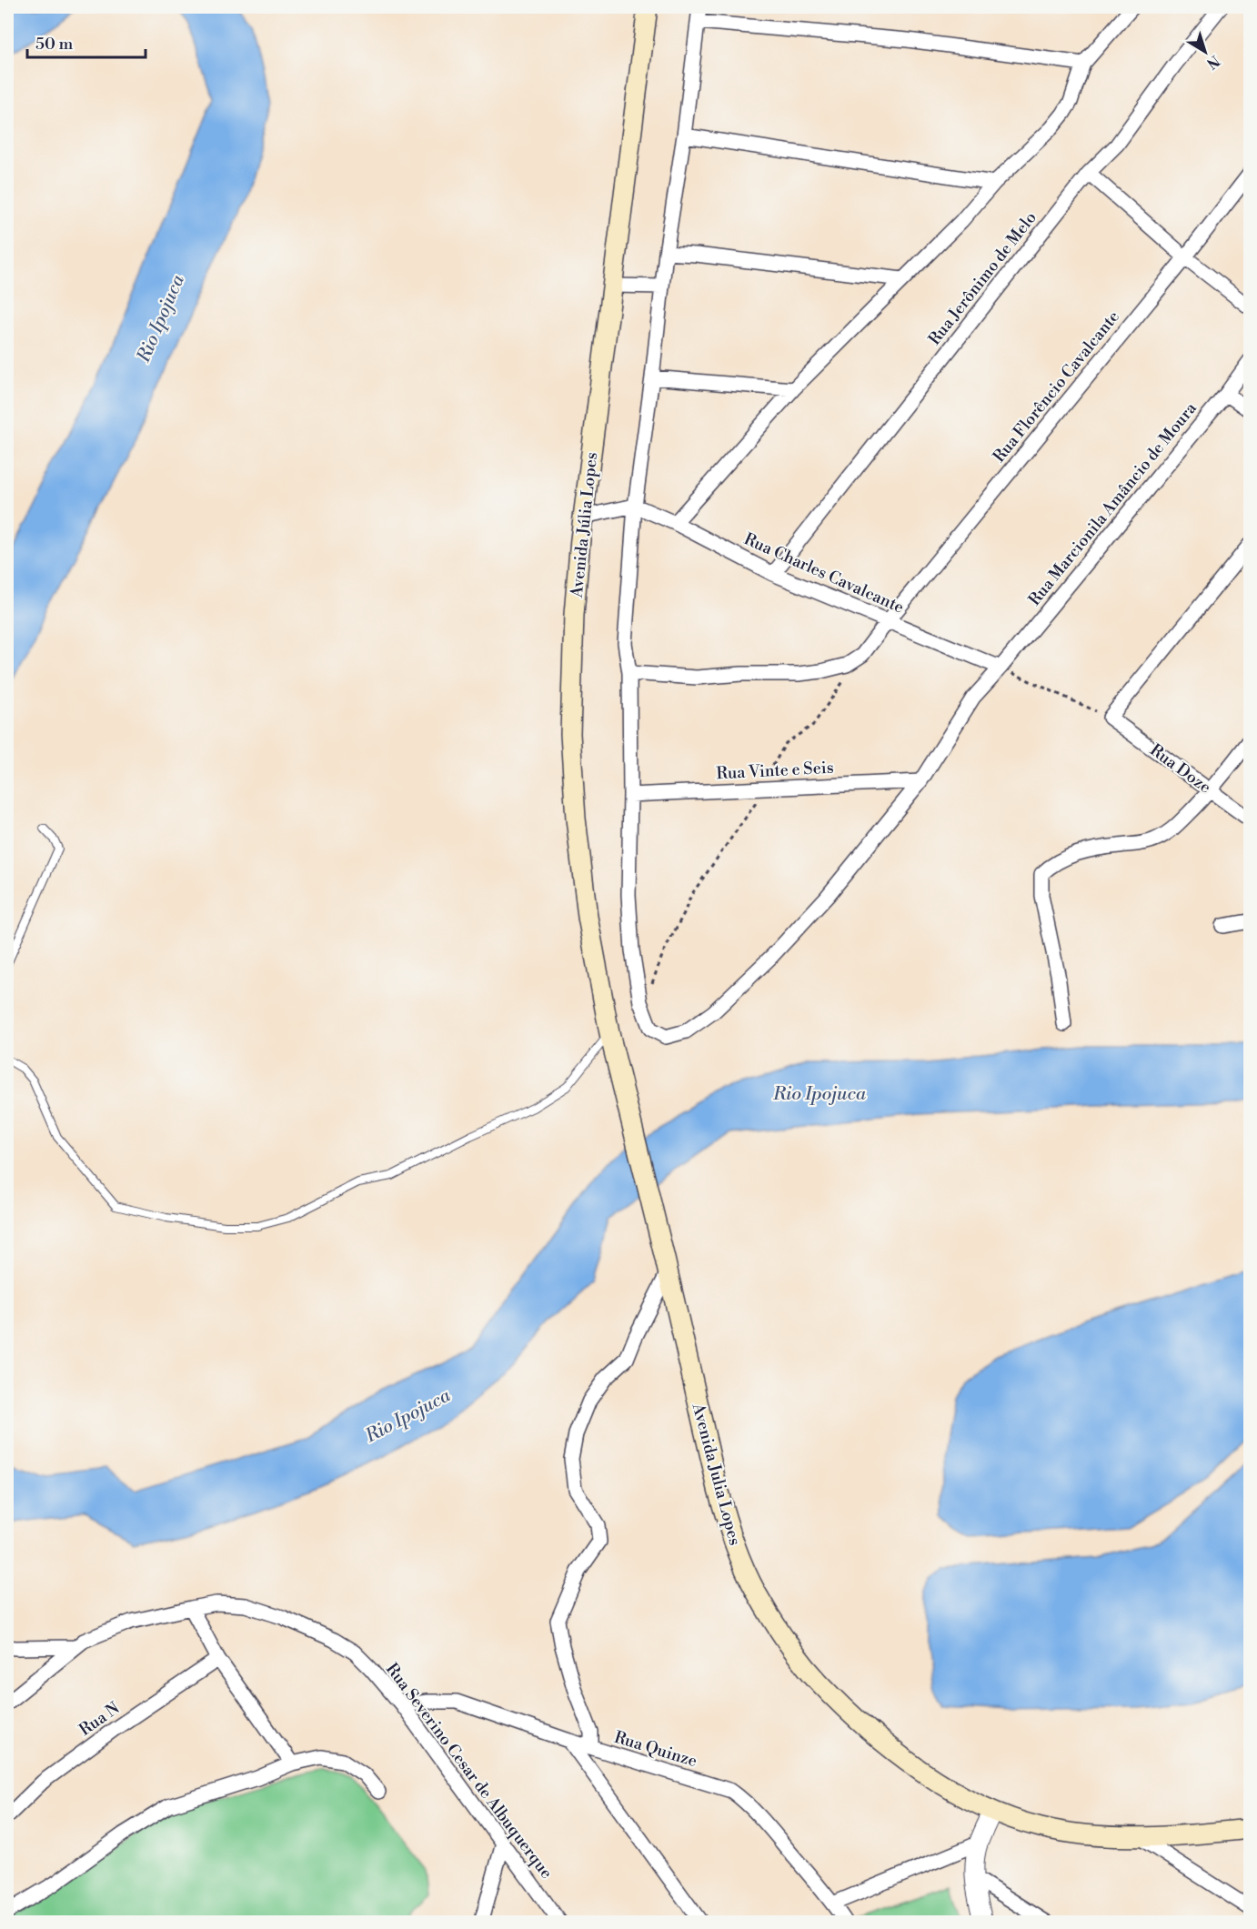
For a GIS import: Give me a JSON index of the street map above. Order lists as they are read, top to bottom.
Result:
{
  "streets": {
    "main road": ["Avenida Júlia Lopes", "Avenida Julia Lopes"],
    "street": [
      "Rua Jerônimo de Melo",
      "Rua Florêncio Cavalcante",
      "Rua Marcionila Amâncio de Moura",
      "Rua Charles Cavalcante",
      "Rua Doze",
      "Rua Vinte e Seis",
      "Rua N",
      "Rua Quinze",
      "Rua Severino Cesar de Albuquerque"
    ]
  },
  "crossings": [
    ["Rua Jerônimo de Melo", "Rua Charles Cavalcante"],
    ["Rua Florêncio Cavalcante", "Rua Marcionila Amâncio de Moura"],
    ["Rua Florêncio Cavalcante", "Rua Charles Cavalcante"],
    ["Rua Marcionila Amâncio de Moura", "Rua Charles Cavalcante"],
    ["Rua Marcionila Amâncio de Moura", "Rua Vinte e Seis"],
    ["Avenida Júlia Lopes", "Avenida Julia Lopes"],
    ["Rua Quinze", "Rua Severino Cesar de Albuquerque"]
  ],
  "water": ["Rio Ipojuca"],
  "scale_bar": "50 m",
  "north": "bottom right"
}
